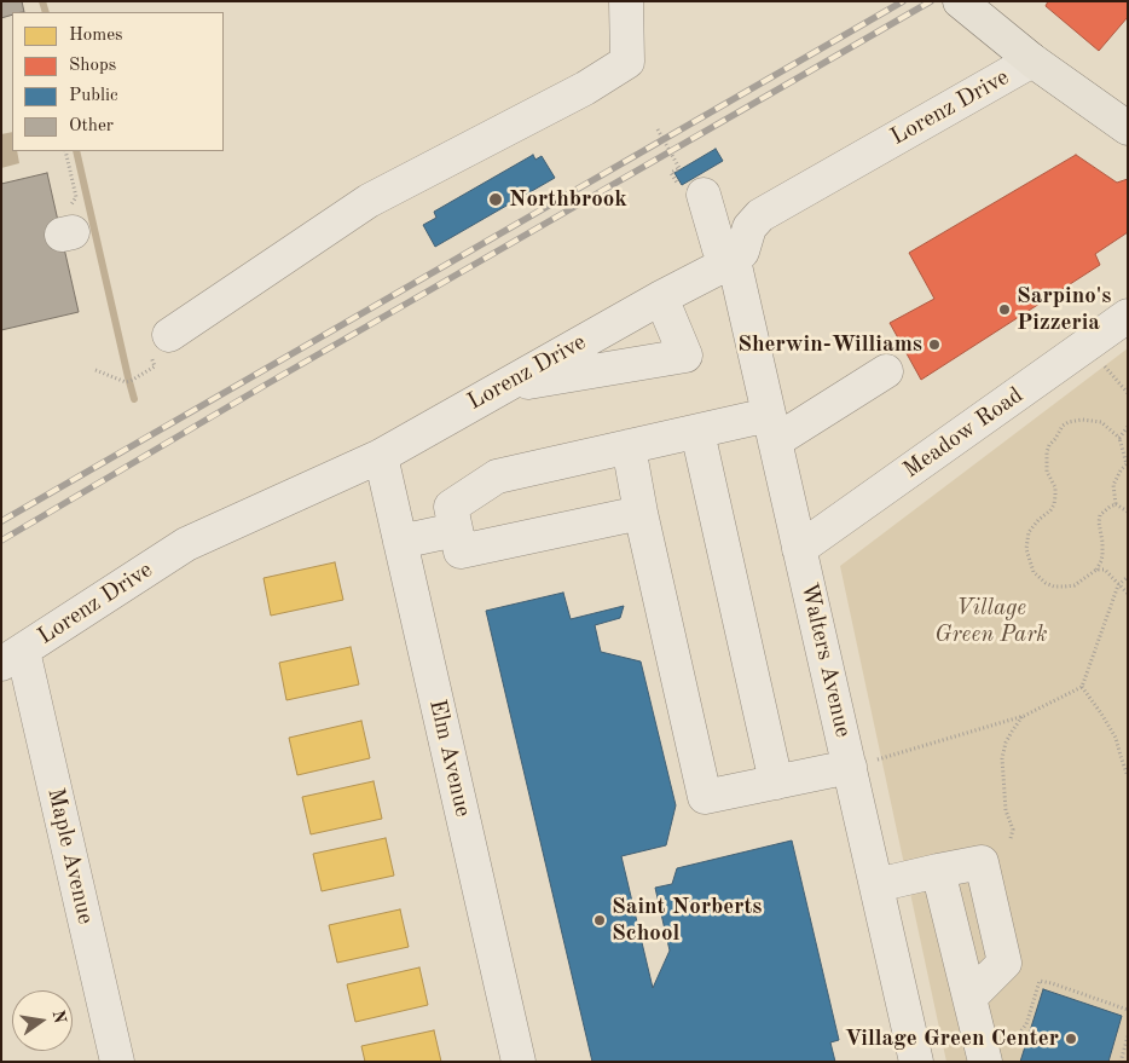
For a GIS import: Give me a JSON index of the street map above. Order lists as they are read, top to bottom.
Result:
{
  "streets": {
    "street": [
      "Lorenz Drive",
      "Meadow Road",
      "Walters Avenue",
      "Elm Avenue",
      "Maple Avenue"
    ]
  },
  "crossings": [
    ["Lorenz Drive", "Walters Avenue"],
    ["Lorenz Drive", "Elm Avenue"],
    ["Lorenz Drive", "Maple Avenue"],
    ["Meadow Road", "Walters Avenue"]
  ],
  "parks": ["Village Green Park"],
  "places": [
    "Northbrook",
    "Sarpino's Pizzeria",
    "Sherwin-Williams",
    "Saint Norberts School",
    "Village Green Center"
  ],
  "legend": [
    "Homes",
    "Shops",
    "Public",
    "Other"
  ],
  "north": "right"
}
